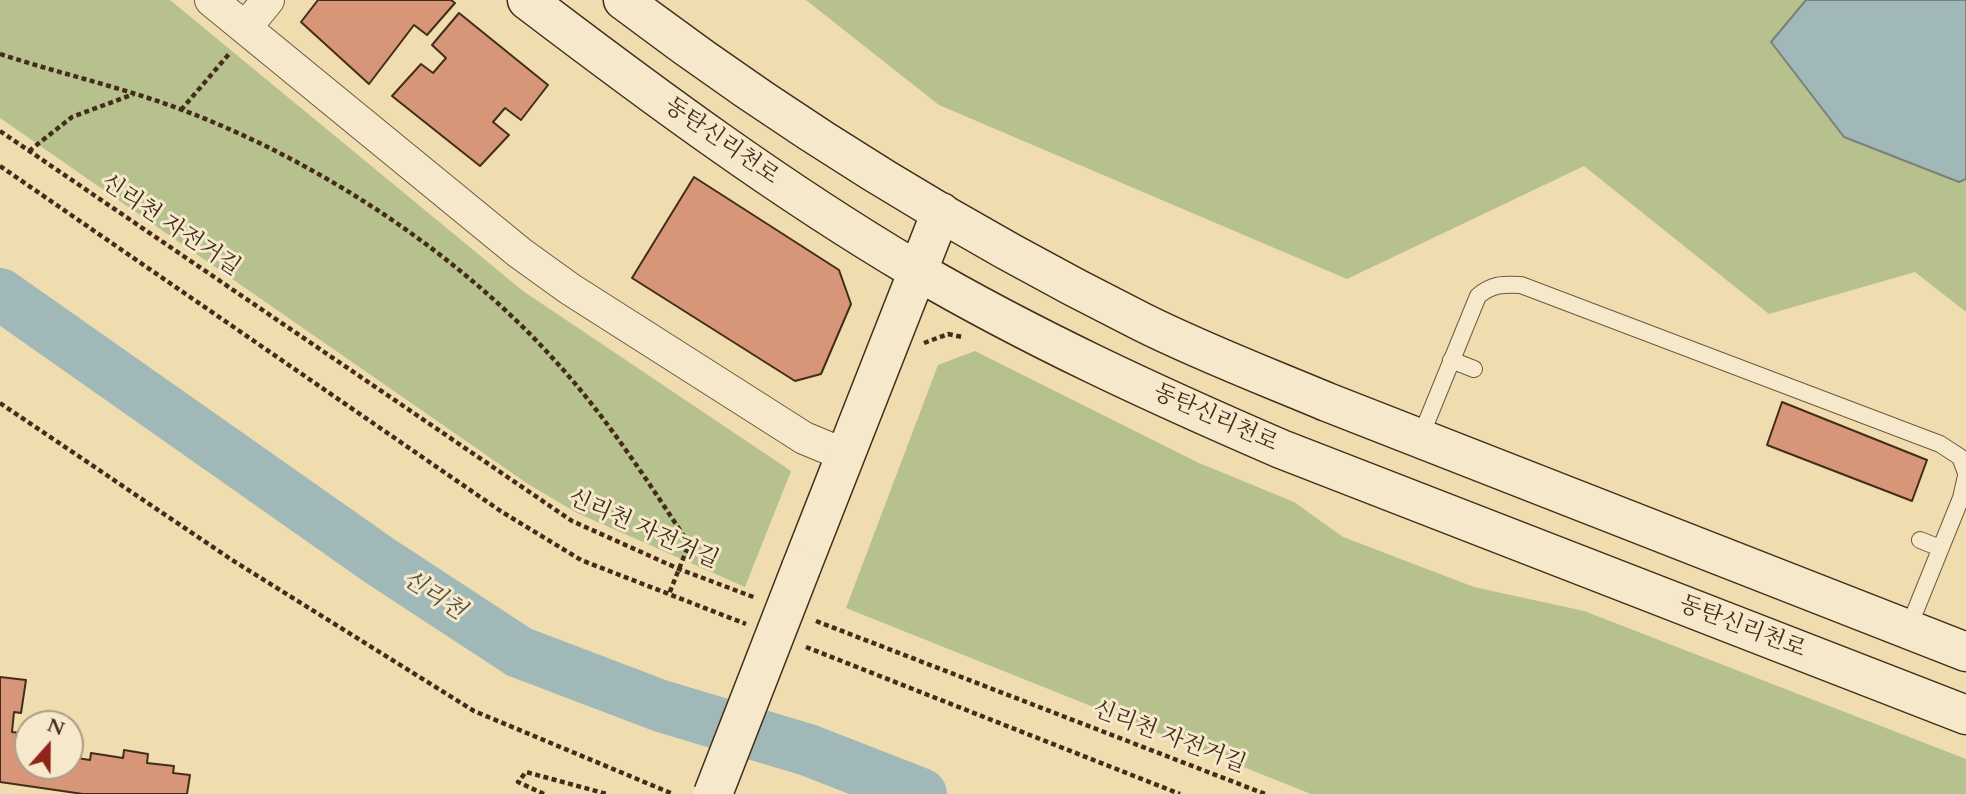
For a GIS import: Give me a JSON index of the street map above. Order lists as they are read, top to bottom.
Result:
{
  "streets": {
    "main road": ["동탄신리천로"],
    "path": ["신리천 자전거길"]
  },
  "water": ["신리천"],
  "north": "top"
}
